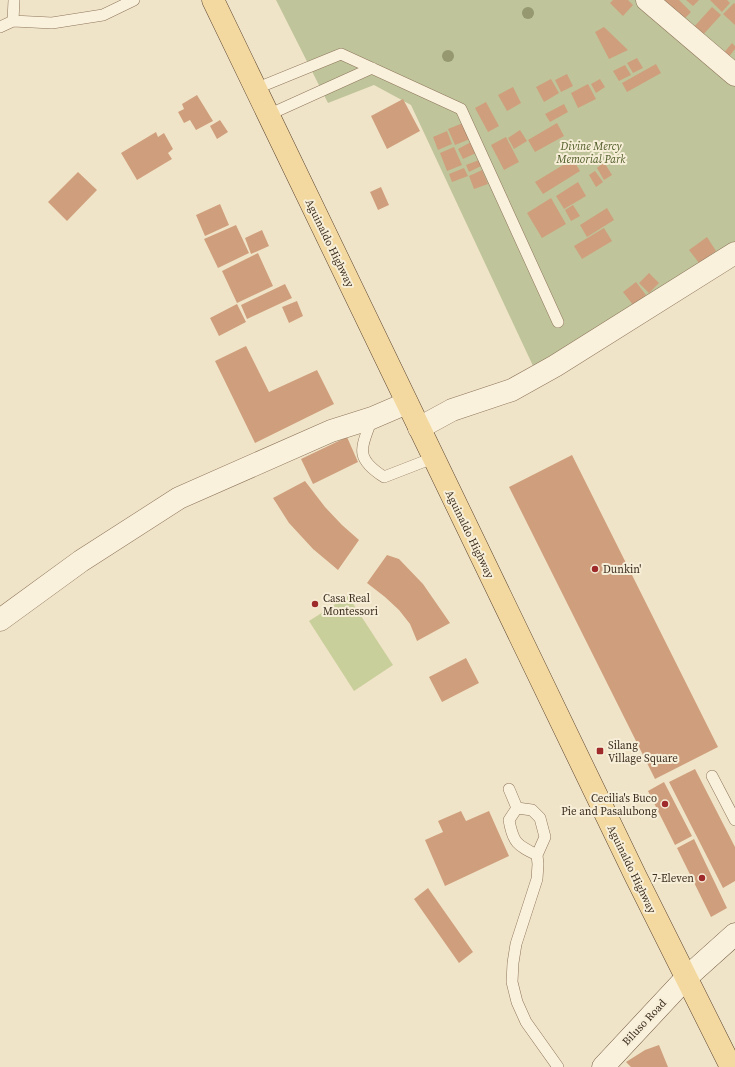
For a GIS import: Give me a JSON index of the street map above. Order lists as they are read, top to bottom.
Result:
{
  "streets": {
    "main road": ["Aguinaldo Highway"],
    "street": ["Biluso Road"]
  },
  "crossings": [
    ["Aguinaldo Highway", "Biluso Road"]
  ],
  "parks": ["Divine Mercy Memorial Park"],
  "places": {
    "other": [
      "Dunkin'",
      "Casa Real Montessori",
      "Cecilia's Buco Pie and Pasalubong",
      "7-Eleven"
    ],
    "transit": ["Silang Village Square"]
  }
}
